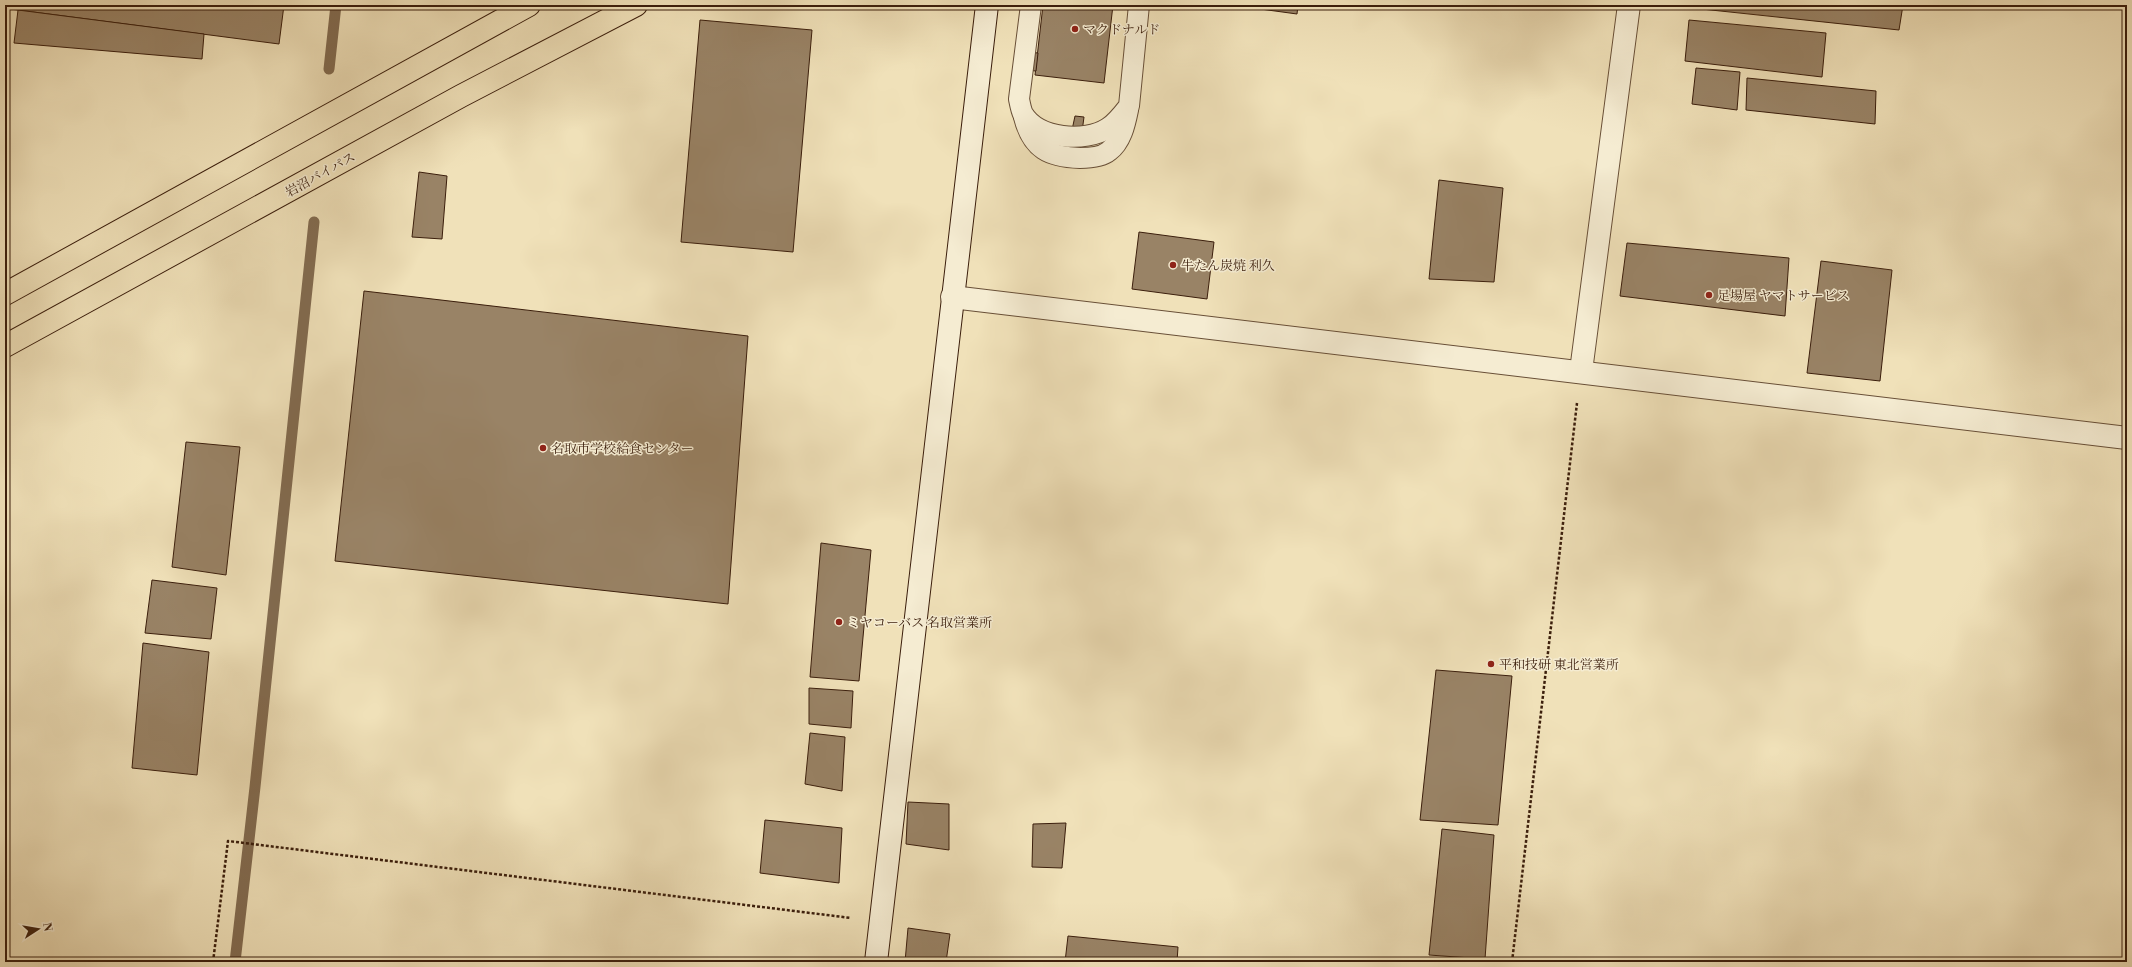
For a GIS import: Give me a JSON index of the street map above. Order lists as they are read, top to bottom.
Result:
{
  "streets": {
    "highway": ["岩沼バイパス"]
  },
  "places": [
    "マクドナルド",
    "牛たん炭焼 利久",
    "足場屋 ヤマトサービス",
    "名取市学校給食センター",
    "ミヤコーバス 名取営業所",
    "平和技研 東北営業所"
  ],
  "north": "right"
}
